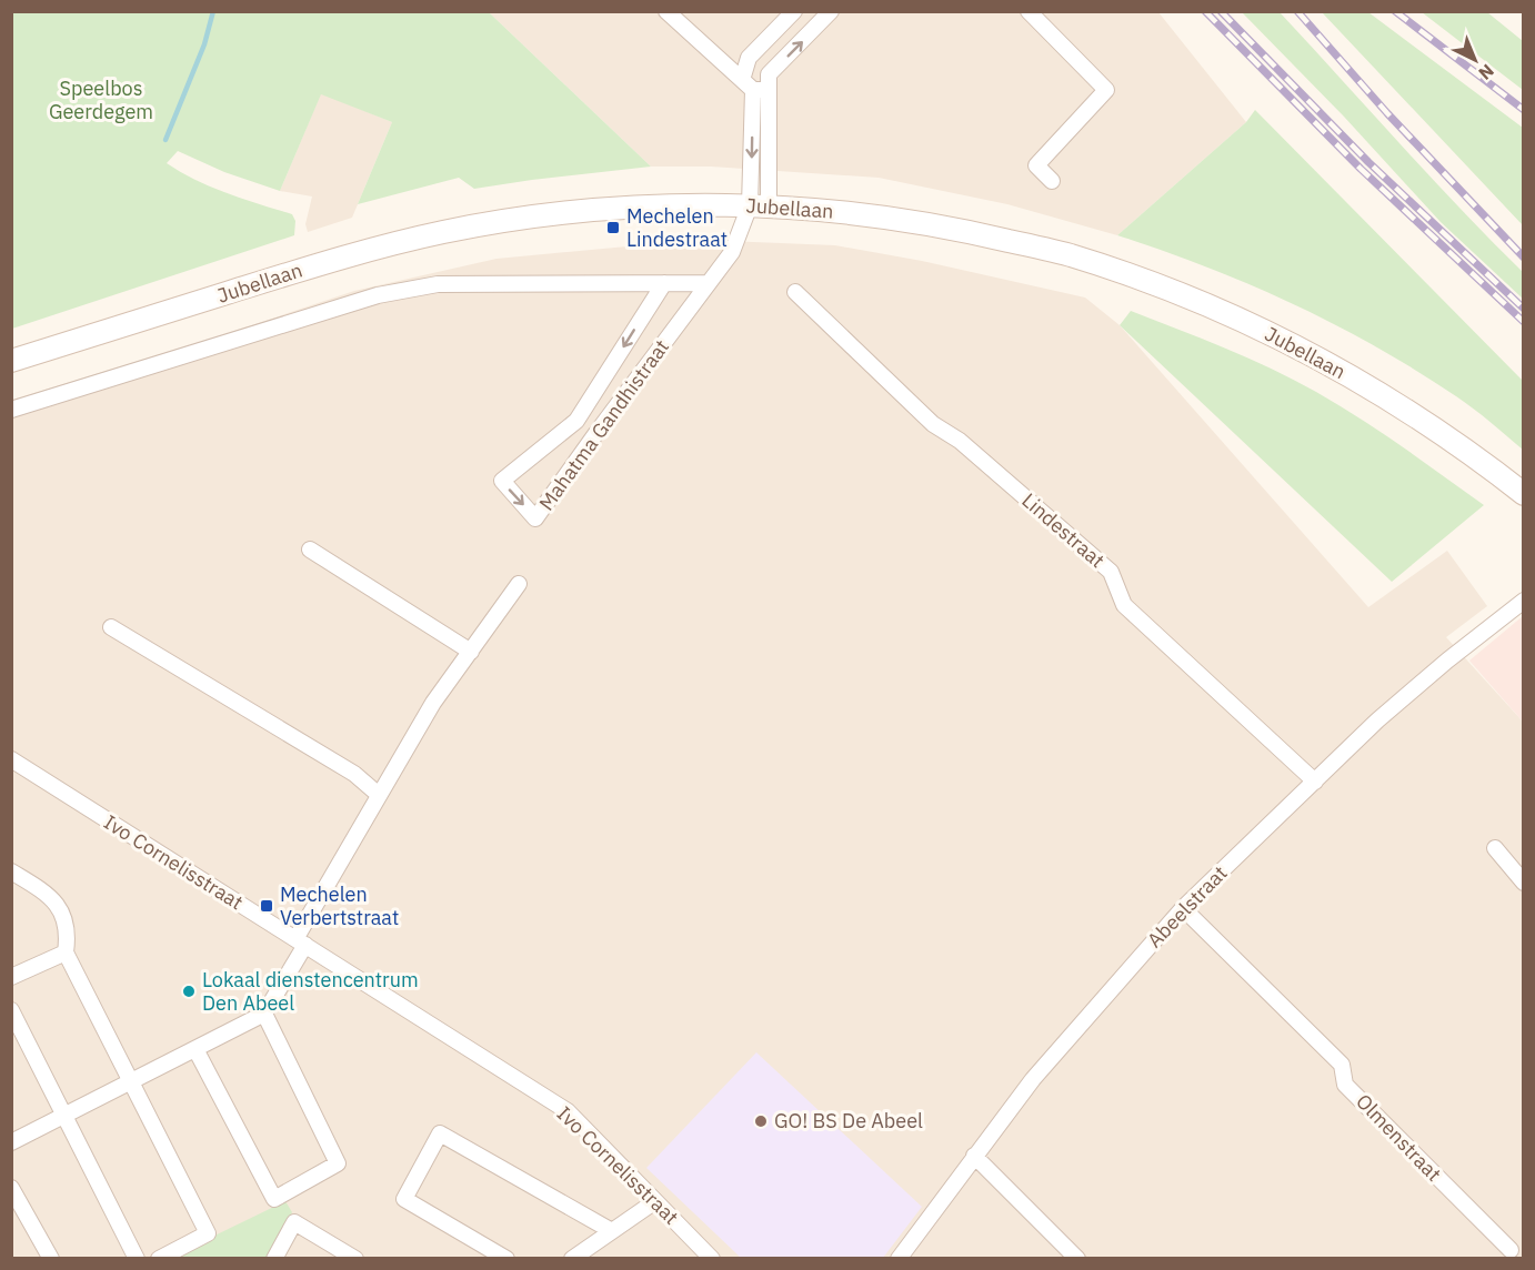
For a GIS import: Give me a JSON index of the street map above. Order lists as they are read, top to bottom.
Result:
{
  "streets": {
    "main road": ["Jubellaan"],
    "street": [
      "Mahatma Gandhistraat",
      "Lindestraat",
      "Ivo Cornelisstraat",
      "Abeelstraat",
      "Olmenstraat"
    ]
  },
  "crossings": [
    ["Jubellaan", "Mahatma Gandhistraat"],
    ["Lindestraat", "Abeelstraat"],
    ["Abeelstraat", "Olmenstraat"]
  ],
  "parks": ["Speelbos Geerdegem"],
  "places": {
    "transit": ["Mechelen Lindestraat", "Mechelen Verbertstraat"],
    "other": ["Lokaal dienstencentrum Den Abeel", "GO! BS De Abeel"]
  },
  "north": "bottom right"
}
